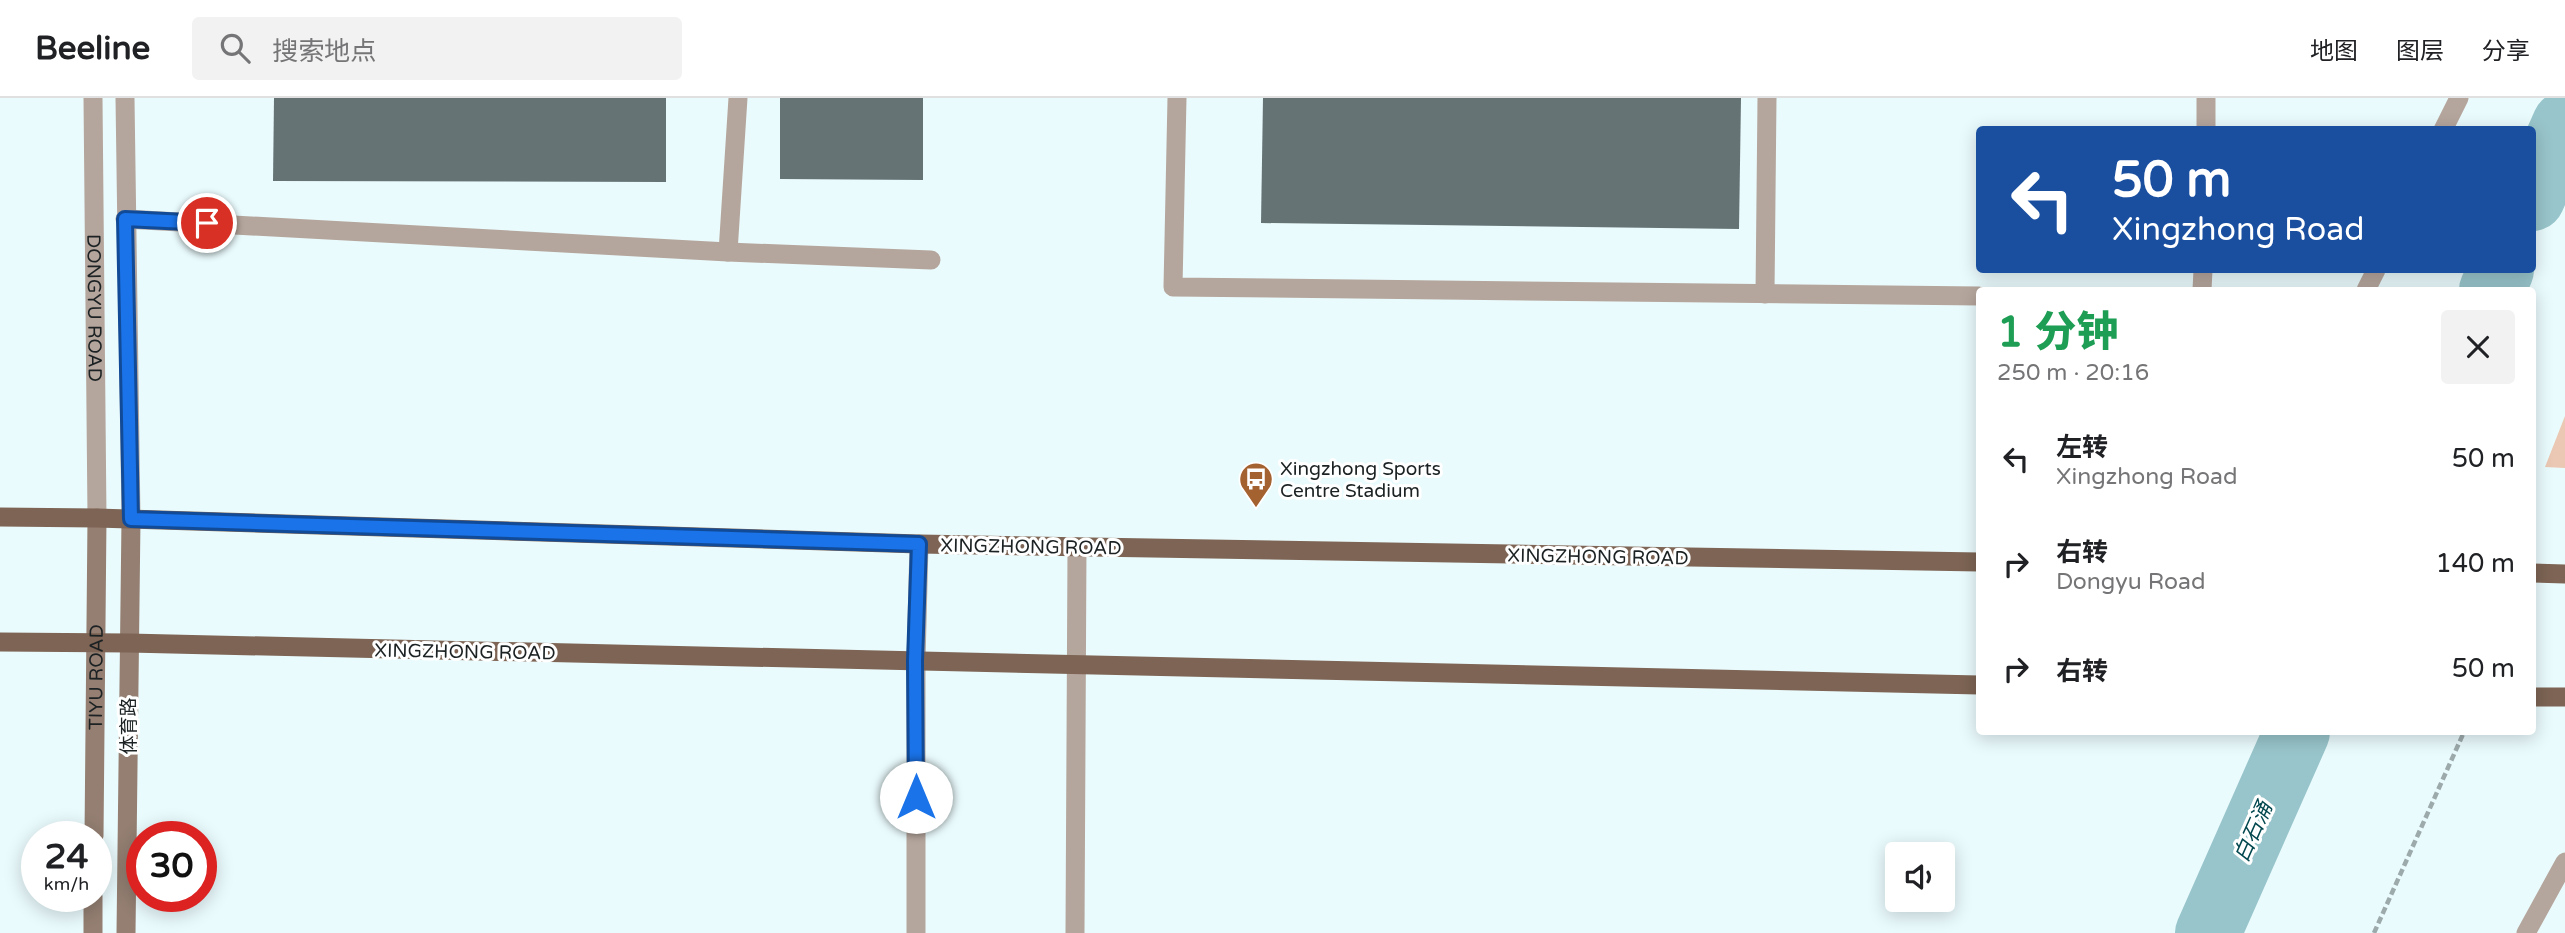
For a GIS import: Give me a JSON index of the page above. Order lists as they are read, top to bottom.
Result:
{
  "streets": {
    "main road": ["XINGZHONG ROAD", "TIYU ROAD", "体育路"],
    "street": ["DONGYU ROAD"]
  },
  "crossings": [
    ["DONGYU ROAD", "XINGZHONG ROAD"],
    ["DONGYU ROAD", "TIYU ROAD"],
    ["DONGYU ROAD", "体育路"],
    ["XINGZHONG ROAD", "TIYU ROAD"],
    ["XINGZHONG ROAD", "体育路"]
  ],
  "water": ["白石涌"],
  "places": {
    "bus stop": ["Xingzhong Sports Centre Stadium"]
  },
  "page": {
    "header": "Beeline",
    "search": "搜索地点",
    "nav": ["地图", "图层", "分享"],
    "turn": ["50 m", "Xingzhong Road"],
    "heading": ["1 分钟", "250 m · 20:16"],
    "list": [
      {
        "name": "左转",
        "note": "Xingzhong Road",
        "value": "50 m"
      },
      {
        "name": "右转",
        "note": "Dongyu Road",
        "value": "140 m"
      },
      {
        "name": "右转",
        "value": "50 m"
      }
    ],
    "speed": "24 km/h",
    "limit": "30"
  }
}
